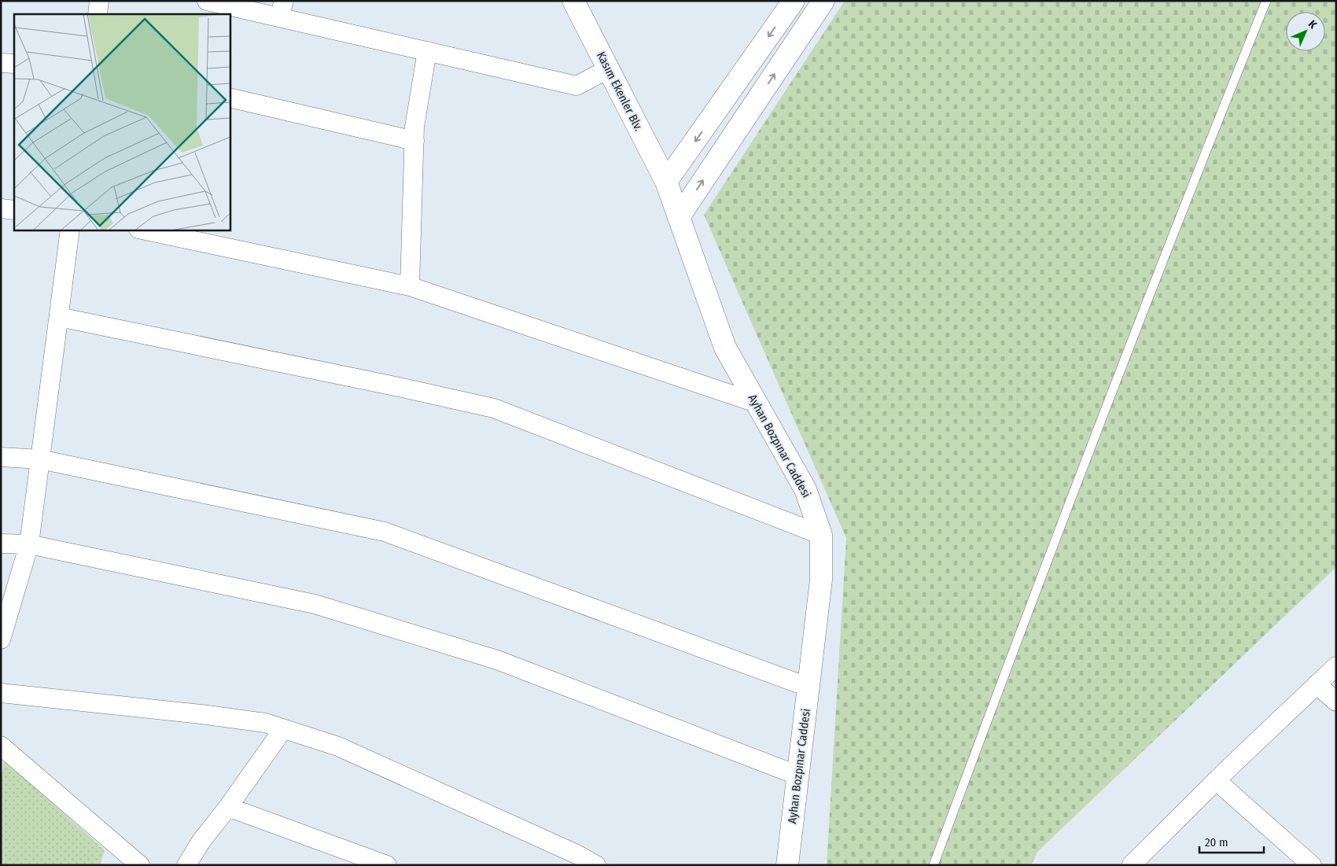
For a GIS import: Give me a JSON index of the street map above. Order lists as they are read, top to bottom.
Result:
{
  "streets": {
    "street": ["Kasım Ekenler Blv.", "Ayhan Bozpınar Caddesi"]
  },
  "crossings": [
    ["Kasım Ekenler Blv.", "Ayhan Bozpınar Caddesi"]
  ],
  "scale_bar": "20 m",
  "north": "top right"
}
